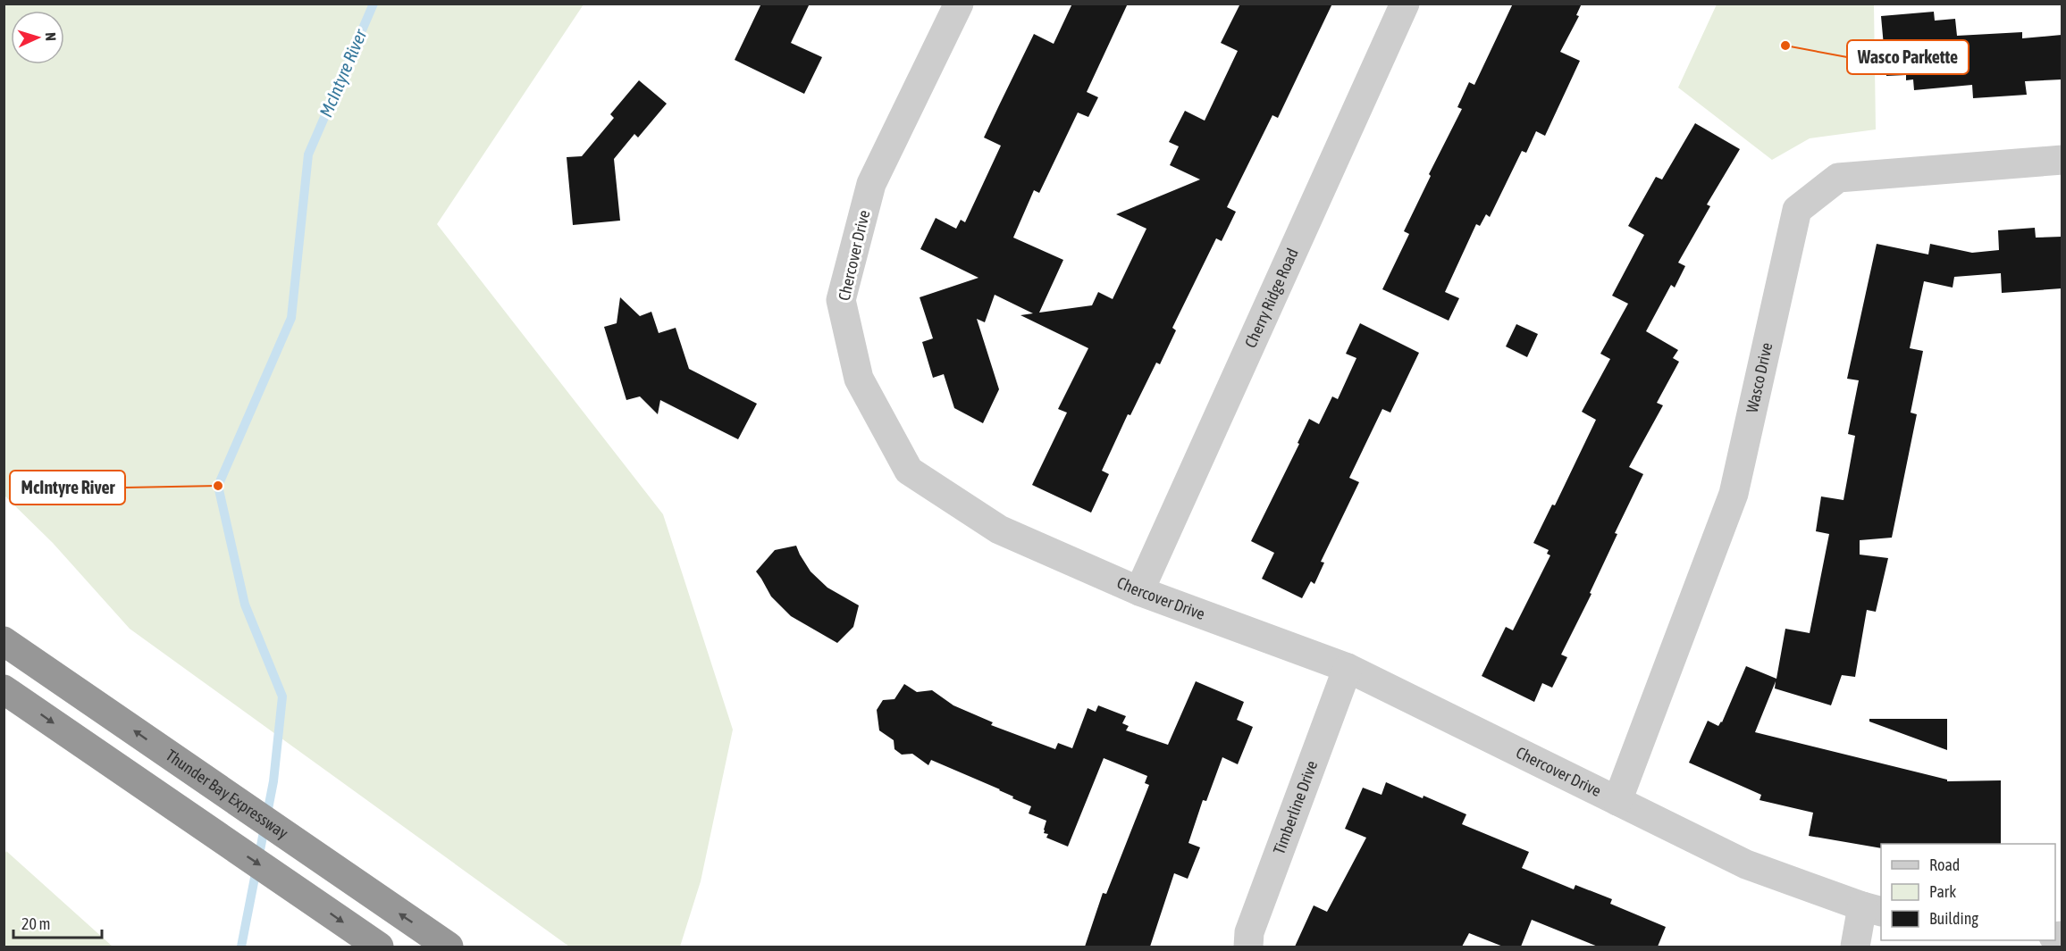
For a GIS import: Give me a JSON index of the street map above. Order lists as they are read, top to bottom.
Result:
{
  "streets": {
    "highway": ["Thunder Bay Expressway"],
    "street": [
      "Chercover Drive",
      "Cherry Ridge Road",
      "Wasco Drive",
      "Timberline Drive"
    ]
  },
  "crossings": [
    ["Chercover Drive", "Cherry Ridge Road"],
    ["Chercover Drive", "Wasco Drive"],
    ["Chercover Drive", "Timberline Drive"]
  ],
  "water": ["McIntyre River"],
  "places": ["Wasco Parkette", "McIntyre River"],
  "legend": ["Road", "Park", "Building"],
  "scale_bar": "20 m",
  "north": "right"
}
